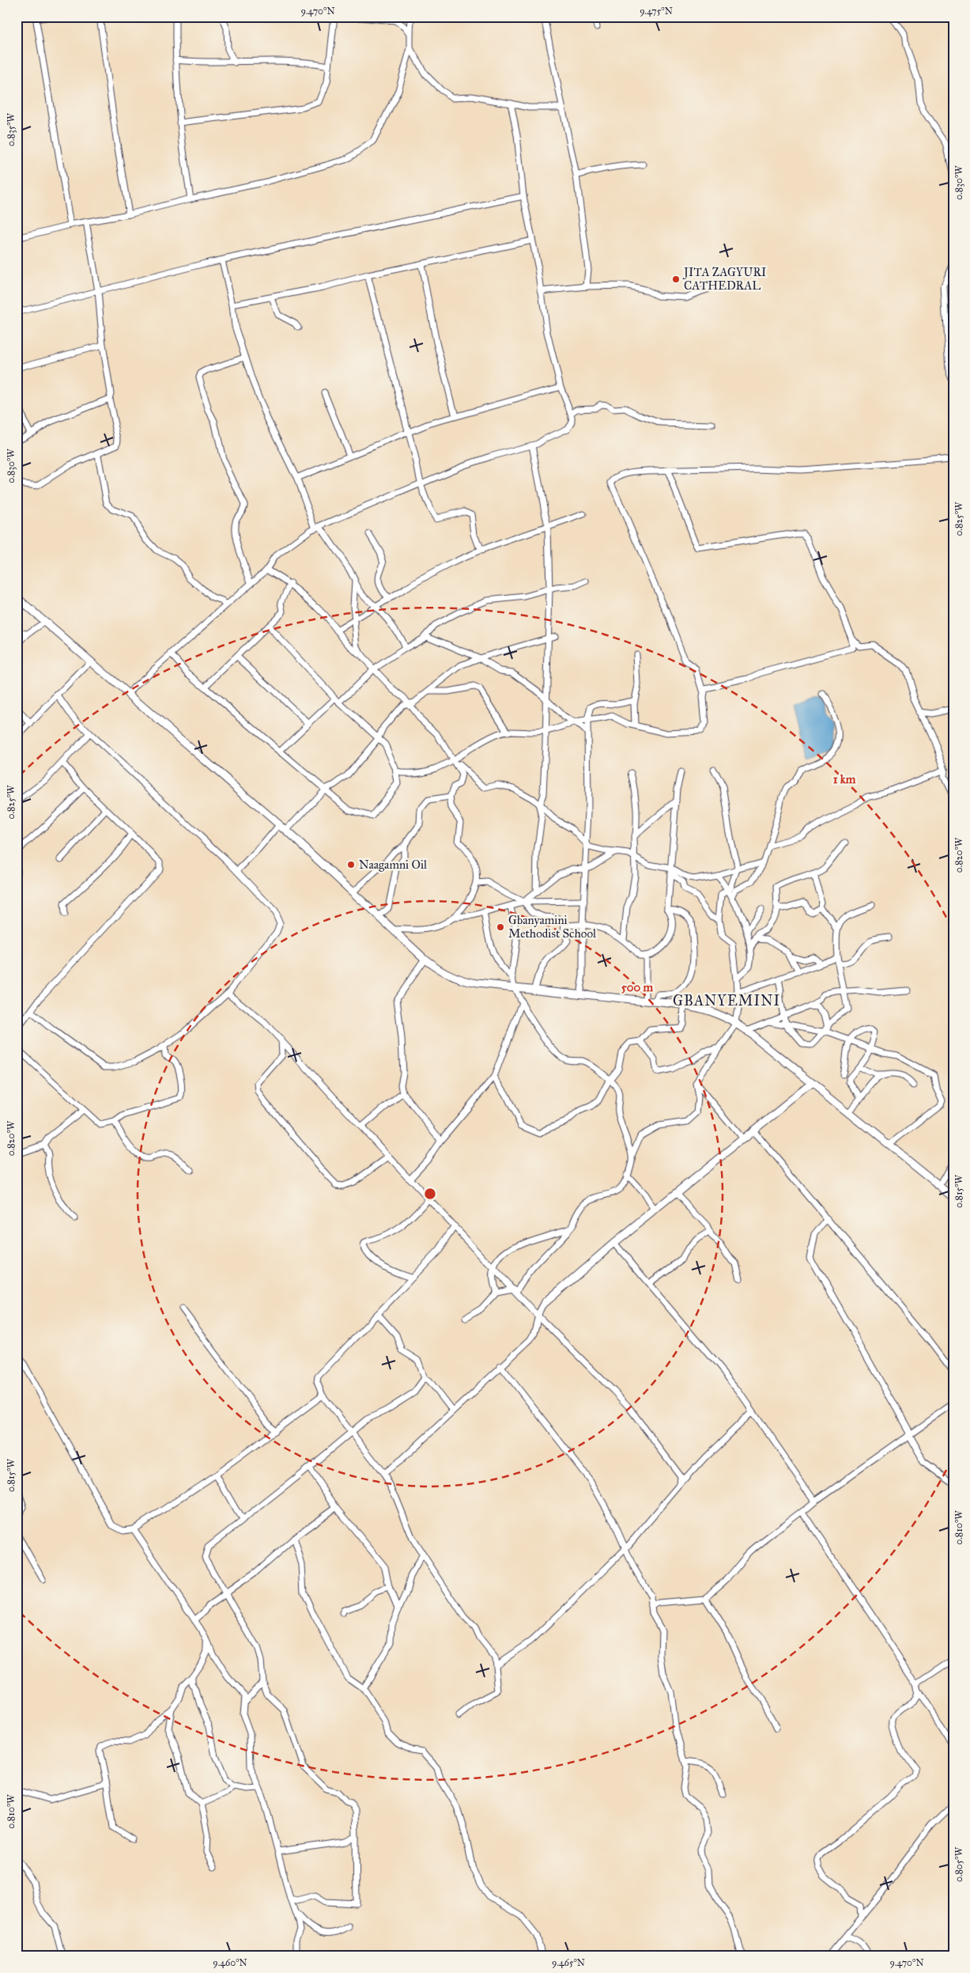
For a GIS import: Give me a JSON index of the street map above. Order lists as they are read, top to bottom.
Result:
{
  "districts": ["GBANYEMINI"],
  "places": ["JITA ZAGYURI CATHEDRAL", "Naagamni Oil", "Gbanyamini Methodist School"],
  "coordinates": [
    "9.470°N",
    "9.475°N",
    "0.835°W",
    "0.830°W",
    "0.825°W",
    "0.820°W",
    "0.815°W",
    "0.810°W",
    "0.805°W",
    "9.460°N",
    "9.465°N"
  ],
  "rings": ["1 km", "500 m"]
}
